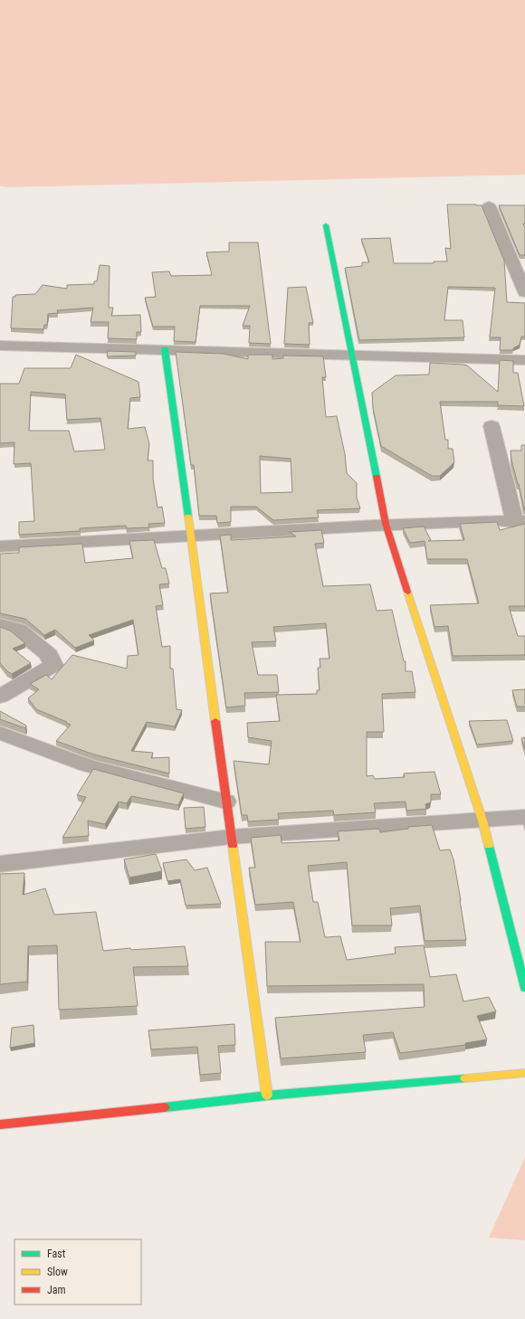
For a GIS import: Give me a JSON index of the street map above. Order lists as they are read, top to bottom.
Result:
{
  "legend": ["Fast", "Slow", "Jam"]
}
